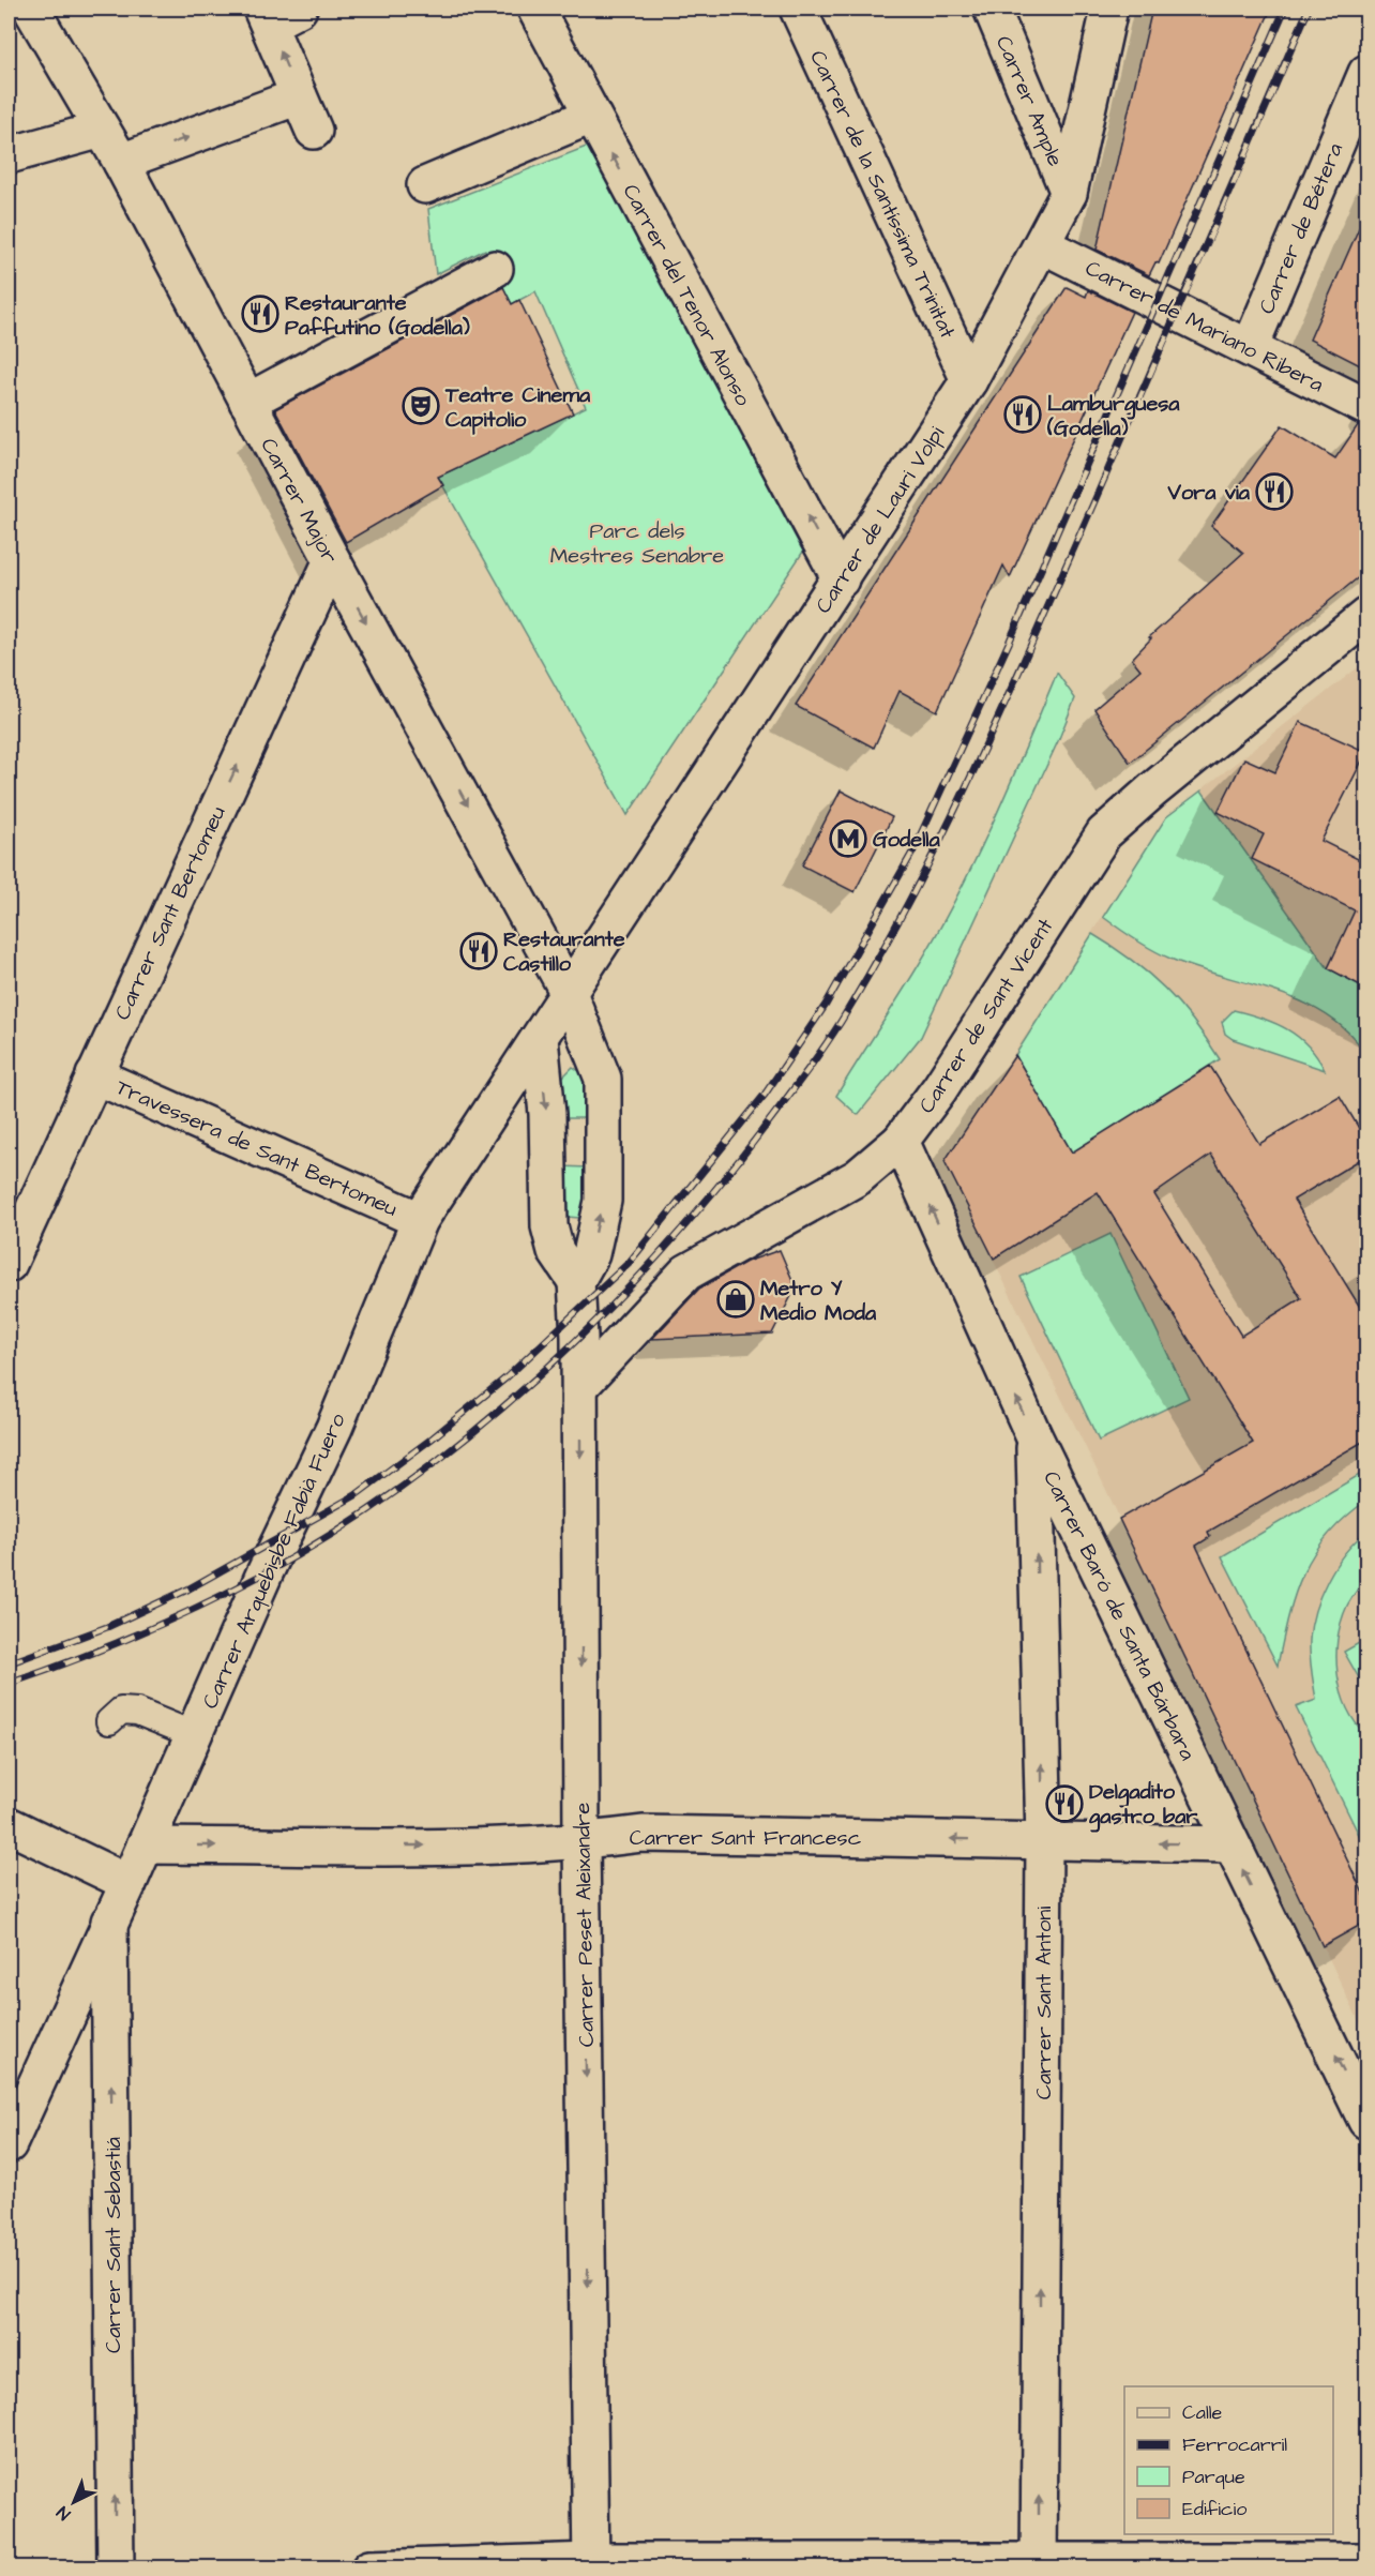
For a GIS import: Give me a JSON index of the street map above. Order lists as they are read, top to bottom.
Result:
{
  "streets": {
    "street": [
      "Carrer Ample",
      "Carrer de la Santíssima Trinitat",
      "Carrer de Bétera",
      "Carrer del Tenor Alonso",
      "Carrer de Mariano Ribera",
      "Carrer Major",
      "Carrer de Lauri Volpi",
      "Carrer Sant Bertomeu",
      "Carrer de Sant Vicent",
      "Travessera de Sant Bertomeu",
      "Carrer Arquebisbe Fabià Fuero",
      "Carrer Baró de Santa Bárbara",
      "Carrer Sant Francesc",
      "Carrer Peset Aleixandre",
      "Carrer Sant Antoni",
      "Carrer Sant Sebastiá"
    ]
  },
  "crossings": [
    ["Carrer Ample", "Carrer de Lauri Volpi"],
    ["Carrer de la Santíssima Trinitat", "Carrer de Lauri Volpi"],
    ["Carrer de Bétera", "Carrer de Mariano Ribera"],
    ["Carrer del Tenor Alonso", "Carrer de Lauri Volpi"],
    ["Carrer de Mariano Ribera", "Carrer de Lauri Volpi"],
    ["Carrer Major", "Carrer de Lauri Volpi"],
    ["Carrer Major", "Carrer Sant Bertomeu"],
    ["Carrer Major", "Carrer Arquebisbe Fabià Fuero"],
    ["Carrer Major", "Carrer Peset Aleixandre"],
    ["Carrer de Lauri Volpi", "Carrer Arquebisbe Fabià Fuero"],
    ["Carrer Sant Bertomeu", "Travessera de Sant Bertomeu"],
    ["Carrer de Sant Vicent", "Carrer Baró de Santa Bárbara"],
    ["Carrer de Sant Vicent", "Carrer Peset Aleixandre"],
    ["Travessera de Sant Bertomeu", "Carrer Arquebisbe Fabià Fuero"],
    ["Carrer Arquebisbe Fabià Fuero", "Carrer Sant Francesc"],
    ["Carrer Arquebisbe Fabià Fuero", "Carrer Sant Sebastiá"],
    ["Carrer Baró de Santa Bárbara", "Carrer Sant Francesc"],
    ["Carrer Baró de Santa Bárbara", "Carrer Sant Antoni"],
    ["Carrer Sant Francesc", "Carrer Peset Aleixandre"],
    ["Carrer Sant Francesc", "Carrer Sant Antoni"]
  ],
  "one_way": [
    "Carrer del Tenor Alonso",
    "Carrer Sant Bertomeu",
    "Carrer Baró de Santa Bárbara",
    "Carrer Peset Aleixandre",
    "Carrer Sant Antoni",
    "Carrer Sant Sebastiá"
  ],
  "parks": ["Parc dels Mestres Senabre"],
  "places": {
    "restaurant": [
      "Restaurante Paffutino (Godella)",
      "Lamburguesa (Godella)",
      "Vora via",
      "Restaurante Castillo",
      "Delgadito gastro bar"
    ],
    "theatre": ["Teatre Cinema Capitolio"],
    "metro station": ["Godella"],
    "shop": ["Metro Y Medio Moda"]
  },
  "legend": [
    "Calle",
    "Ferrocarril",
    "Parque",
    "Edificio"
  ],
  "north": "bottom left"
}
